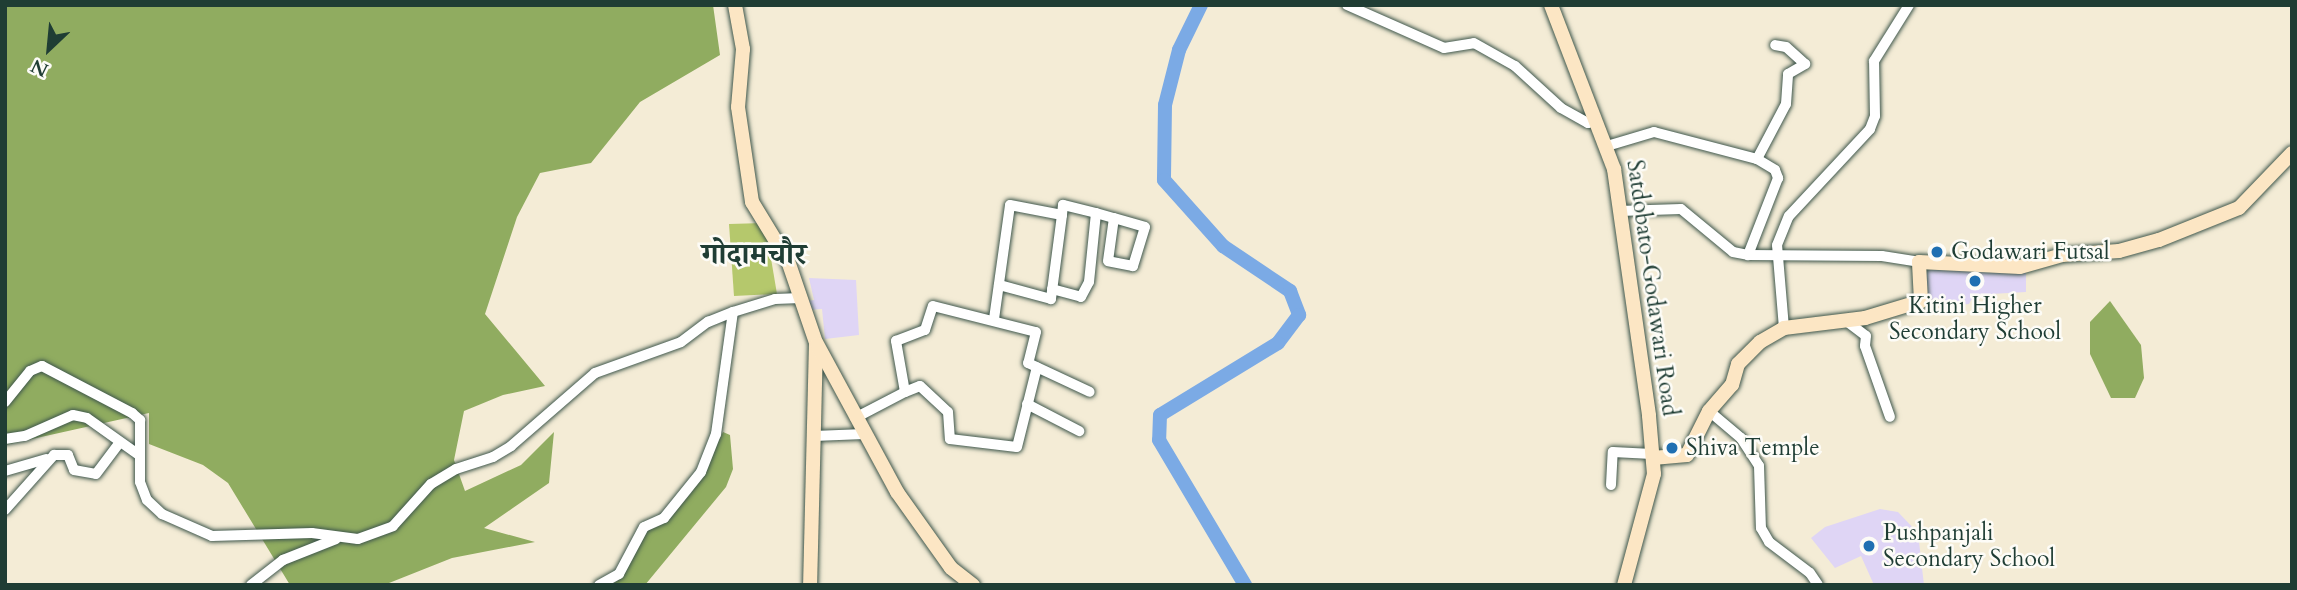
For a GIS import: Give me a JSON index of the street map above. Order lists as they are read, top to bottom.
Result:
{
  "streets": {
    "street": ["Satdobato-Godawari Road"]
  },
  "districts": ["गोदामचौर"],
  "places": [
    "Godawari Futsal",
    "Kitini Higher Secondary School",
    "Shiva Temple",
    "Pushpanjali Secondary School"
  ],
  "north": "bottom left"
}
